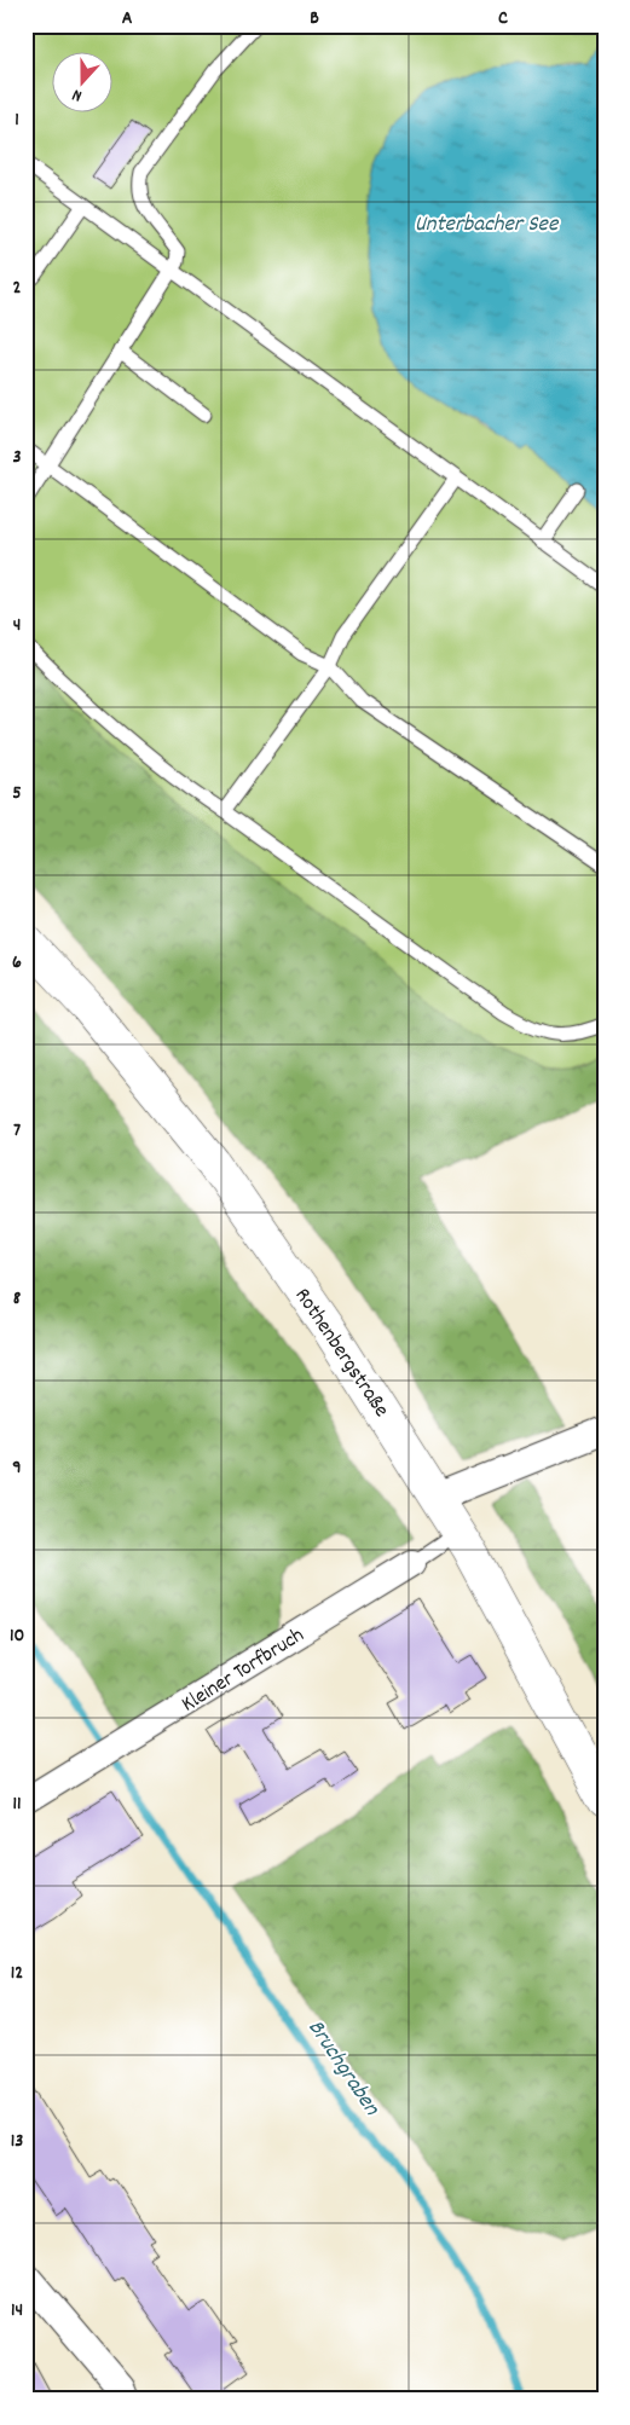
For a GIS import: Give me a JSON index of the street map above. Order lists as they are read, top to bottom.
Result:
{
  "streets": {
    "main road": ["Rothenbergstraße"],
    "street": ["Kleiner Torfbruch"]
  },
  "crossings": [
    ["Rothenbergstraße", "Kleiner Torfbruch"]
  ],
  "water": ["Unterbacher See", "Bruchgraben"],
  "north": "bottom",
  "grid": {
    "columns": ["A", "B", "C"],
    "rows": [
      "1",
      "2",
      "3",
      "4",
      "5",
      "6",
      "7",
      "8",
      "9",
      "10",
      "11",
      "12",
      "13",
      "14"
    ]
  }
}
